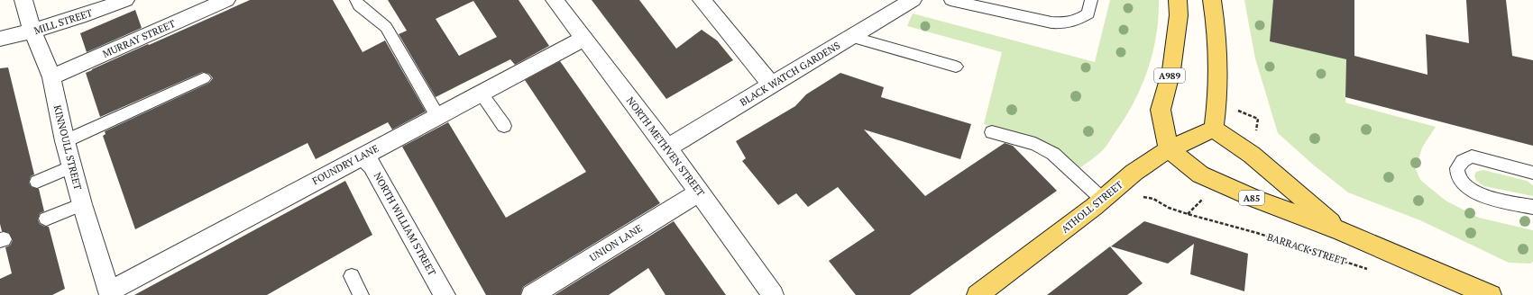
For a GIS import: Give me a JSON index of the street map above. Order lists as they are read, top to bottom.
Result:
{
  "streets": {
    "main road": ["A989", "A85", "ATHOLL STREET"],
    "street": [
      "MILL STREET",
      "MURRAY STREET",
      "BLACK WATCH GARDENS",
      "NORTH METHVEN STREET",
      "KINNOULL STREET",
      "FOUNDRY LANE",
      "NORTH WILLIAM STREET",
      "UNION LANE"
    ],
    "path": ["BARRACK STREET"]
  },
  "crossings": [
    ["MILL STREET", "KINNOULL STREET"],
    ["MURRAY STREET", "KINNOULL STREET"],
    ["BLACK WATCH GARDENS", "NORTH METHVEN STREET"],
    ["A989", "A85"],
    ["A989", "ATHOLL STREET"],
    ["NORTH METHVEN STREET", "FOUNDRY LANE"],
    ["NORTH METHVEN STREET", "UNION LANE"],
    ["KINNOULL STREET", "FOUNDRY LANE"],
    ["FOUNDRY LANE", "NORTH WILLIAM STREET"],
    ["A85", "ATHOLL STREET"]
  ]
}
